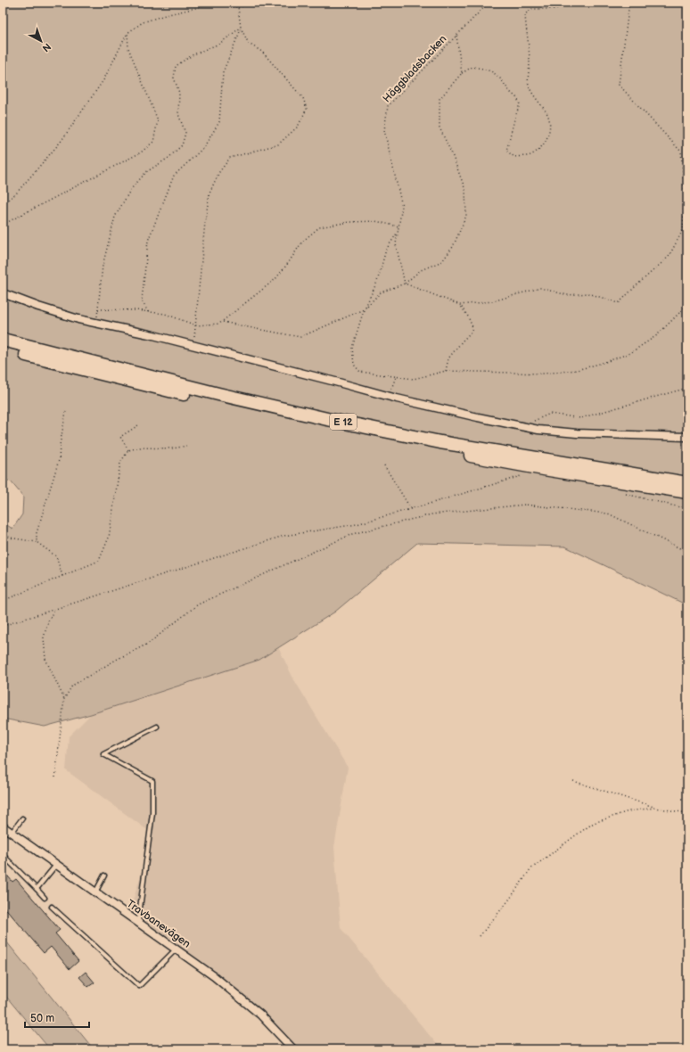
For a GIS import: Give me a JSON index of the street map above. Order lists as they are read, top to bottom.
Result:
{
  "streets": {
    "highway": ["E 12"],
    "street": ["Travbanevägen"],
    "path": ["Häggbladsbacken"]
  },
  "scale_bar": "50 m",
  "north": "bottom right"
}
